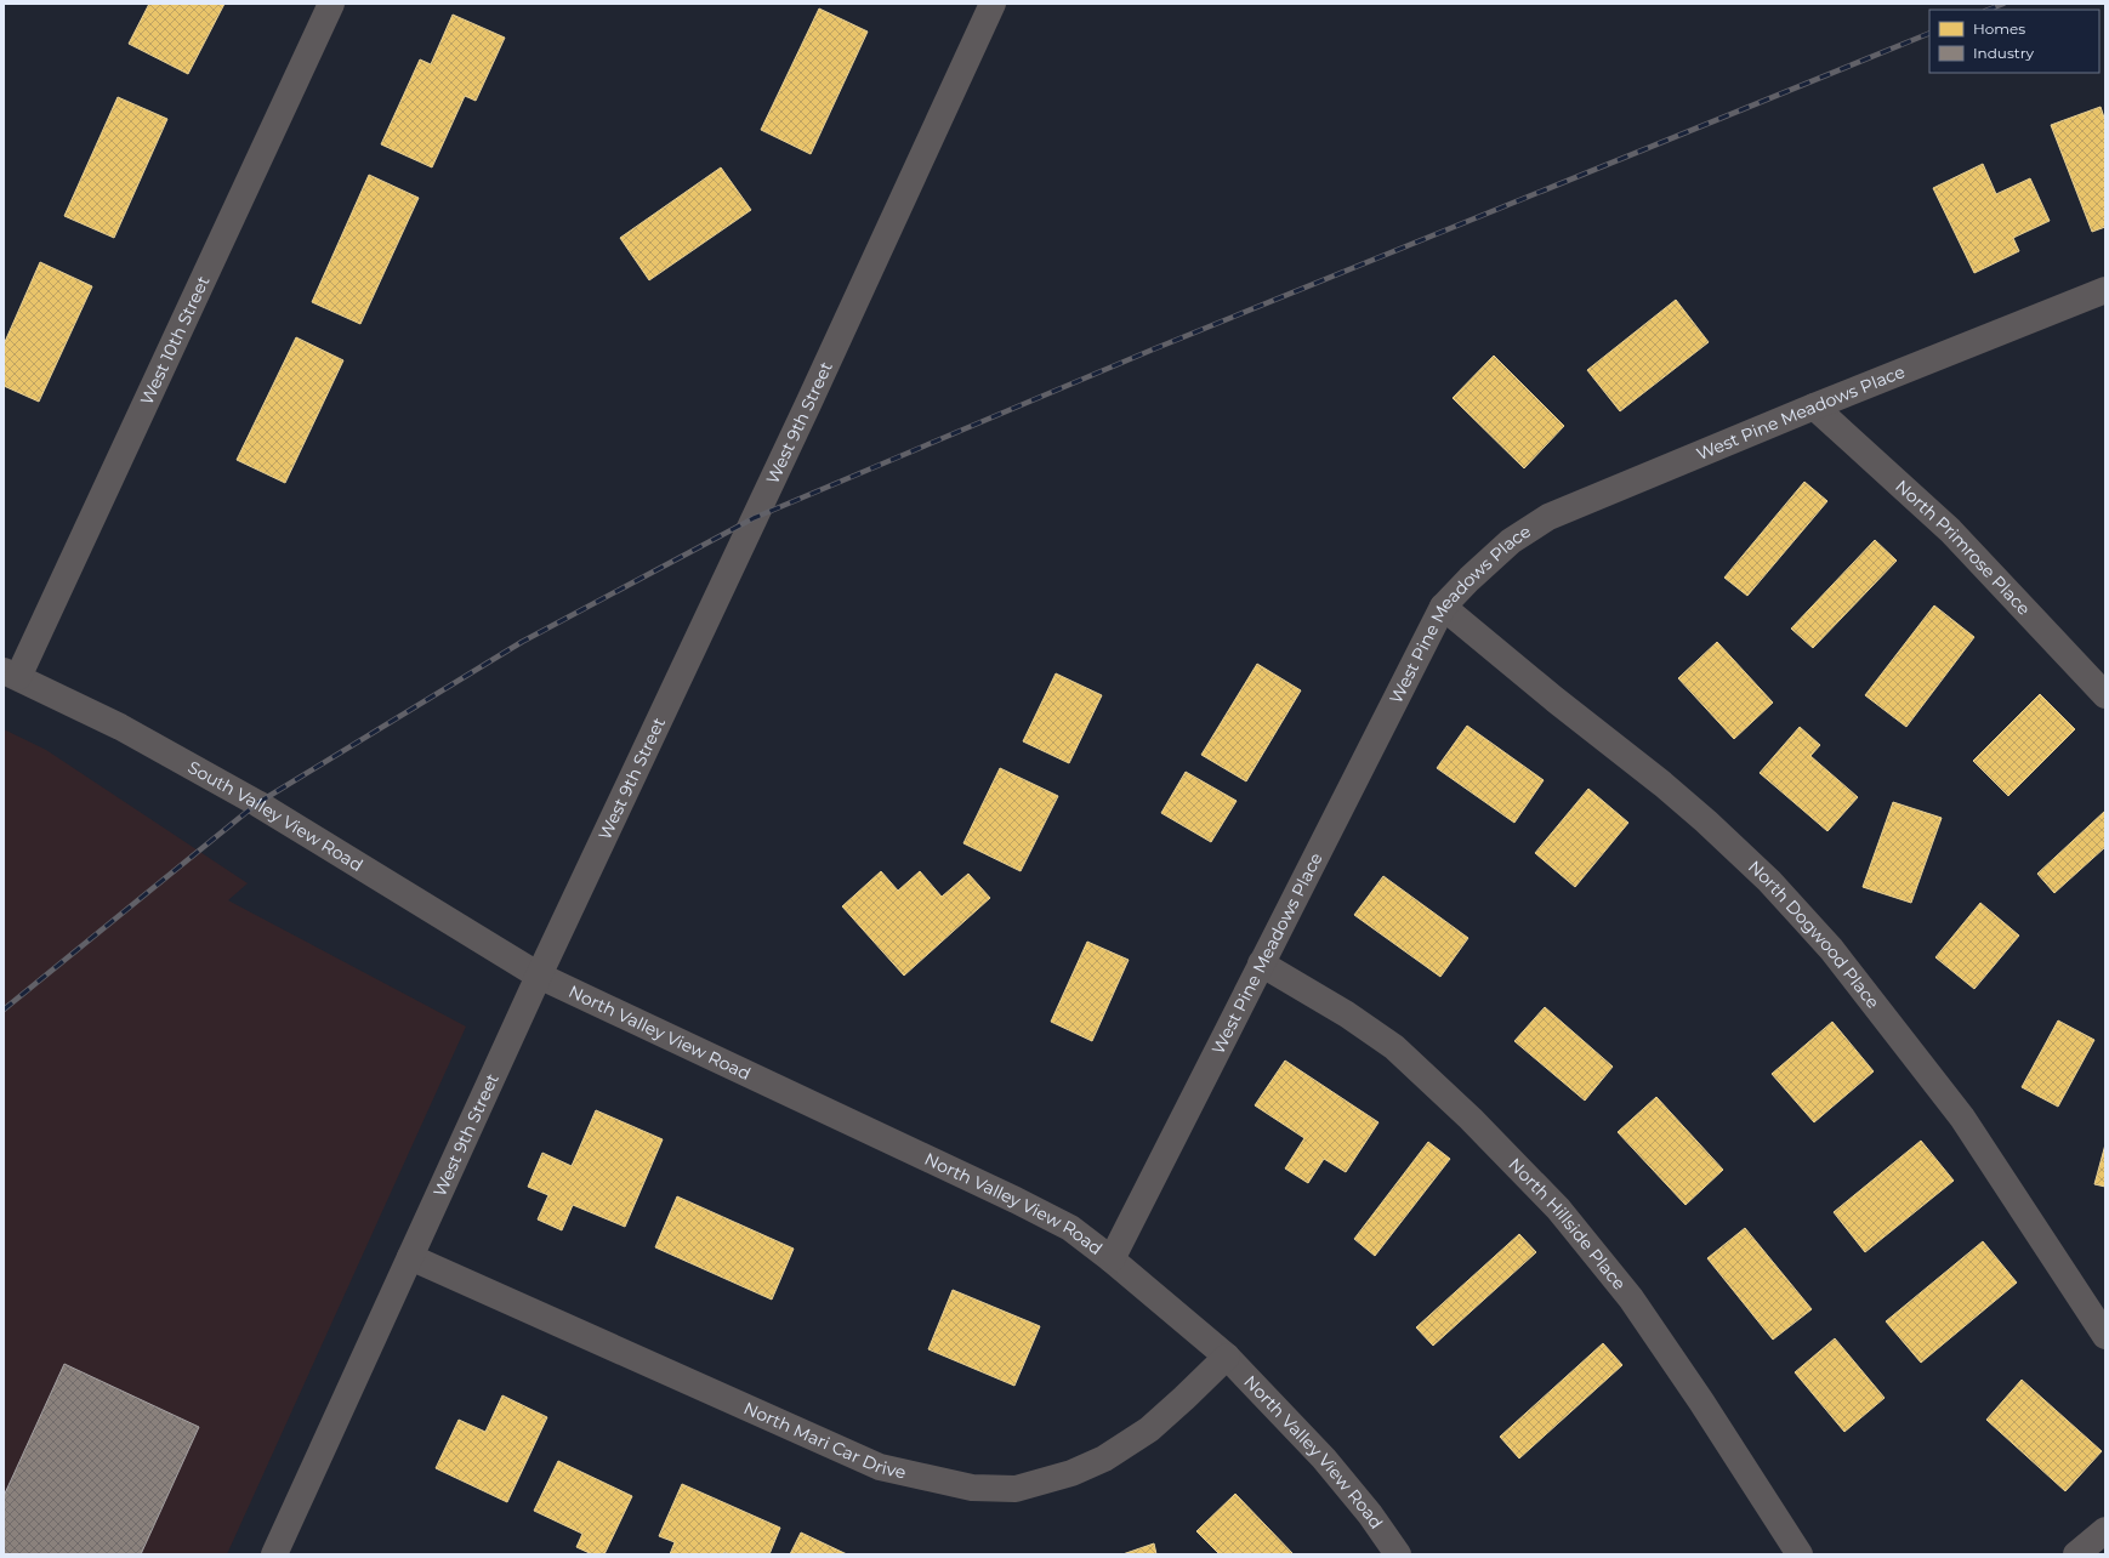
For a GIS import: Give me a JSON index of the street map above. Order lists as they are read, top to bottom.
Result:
{
  "streets": {
    "street": [
      "West 10th Street",
      "West Pine Meadows Place",
      "West 9th Street",
      "North Primrose Place",
      "South Valley View Road",
      "North Dogwood Place",
      "North Valley View Road",
      "North Hillside Place",
      "North Mari Car Drive"
    ]
  },
  "crossings": [
    ["West 10th Street", "South Valley View Road"],
    ["West Pine Meadows Place", "North Primrose Place"],
    ["West Pine Meadows Place", "North Dogwood Place"],
    ["West Pine Meadows Place", "North Valley View Road"],
    ["West Pine Meadows Place", "North Hillside Place"],
    ["West 9th Street", "South Valley View Road"],
    ["West 9th Street", "North Valley View Road"],
    ["West 9th Street", "North Mari Car Drive"],
    ["South Valley View Road", "North Valley View Road"],
    ["North Valley View Road", "North Mari Car Drive"]
  ],
  "legend": ["Homes", "Industry"]
}
